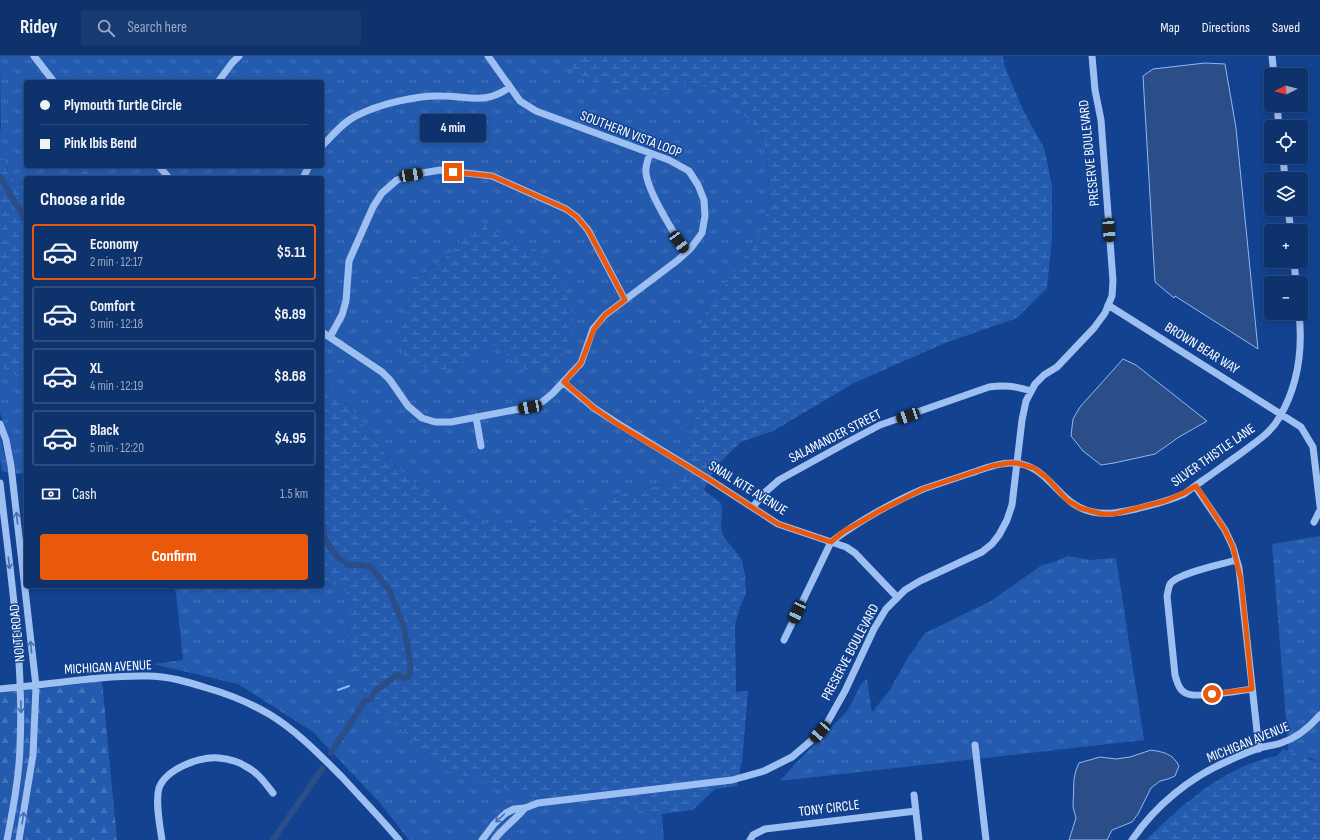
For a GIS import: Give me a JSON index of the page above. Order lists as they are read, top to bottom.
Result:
{
  "streets": {
    "street": [
      "SOUTHERN VISTA LOOP",
      "PRESERVE BOULEVARD",
      "BROWN BEAR WAY",
      "SALAMANDER STREET",
      "SILVER THISTLE LANE",
      "SNAIL KITE AVENUE",
      "NOLTE ROAD",
      "MICHIGAN AVENUE",
      "TONY CIRCLE"
    ]
  },
  "crossings": [
    ["SOUTHERN VISTA LOOP", "SNAIL KITE AVENUE"],
    ["PRESERVE BOULEVARD", "BROWN BEAR WAY"],
    ["PRESERVE BOULEVARD", "SALAMANDER STREET"],
    ["PRESERVE BOULEVARD", "SILVER THISTLE LANE"],
    ["PRESERVE BOULEVARD", "SNAIL KITE AVENUE"],
    ["BROWN BEAR WAY", "SILVER THISTLE LANE"],
    ["SALAMANDER STREET", "SNAIL KITE AVENUE"],
    ["NOLTE ROAD", "MICHIGAN AVENUE"]
  ],
  "north": "left",
  "page": {
    "header": "Ridey",
    "search": "Search here",
    "nav": ["Map", "Directions", "Saved"],
    "map_buttons": ["+", "−"],
    "banner": ["Plymouth Turtle Circle", "Pink Ibis Bend"],
    "bubble": "4 min",
    "heading": "Choose a ride",
    "list": [
      {
        "name": "Economy",
        "note": "2 min · 12:17",
        "value": "$5.11"
      },
      {
        "name": "Comfort",
        "note": "3 min · 12:18",
        "value": "$6.89"
      },
      {
        "name": "XL",
        "note": "4 min · 12:19",
        "value": "$8.68"
      },
      {
        "name": "Black",
        "note": "5 min · 12:20",
        "value": "$4.95"
      }
    ],
    "pay": ["Cash", "1.5 km"],
    "buttons": "Confirm"
  }
}
